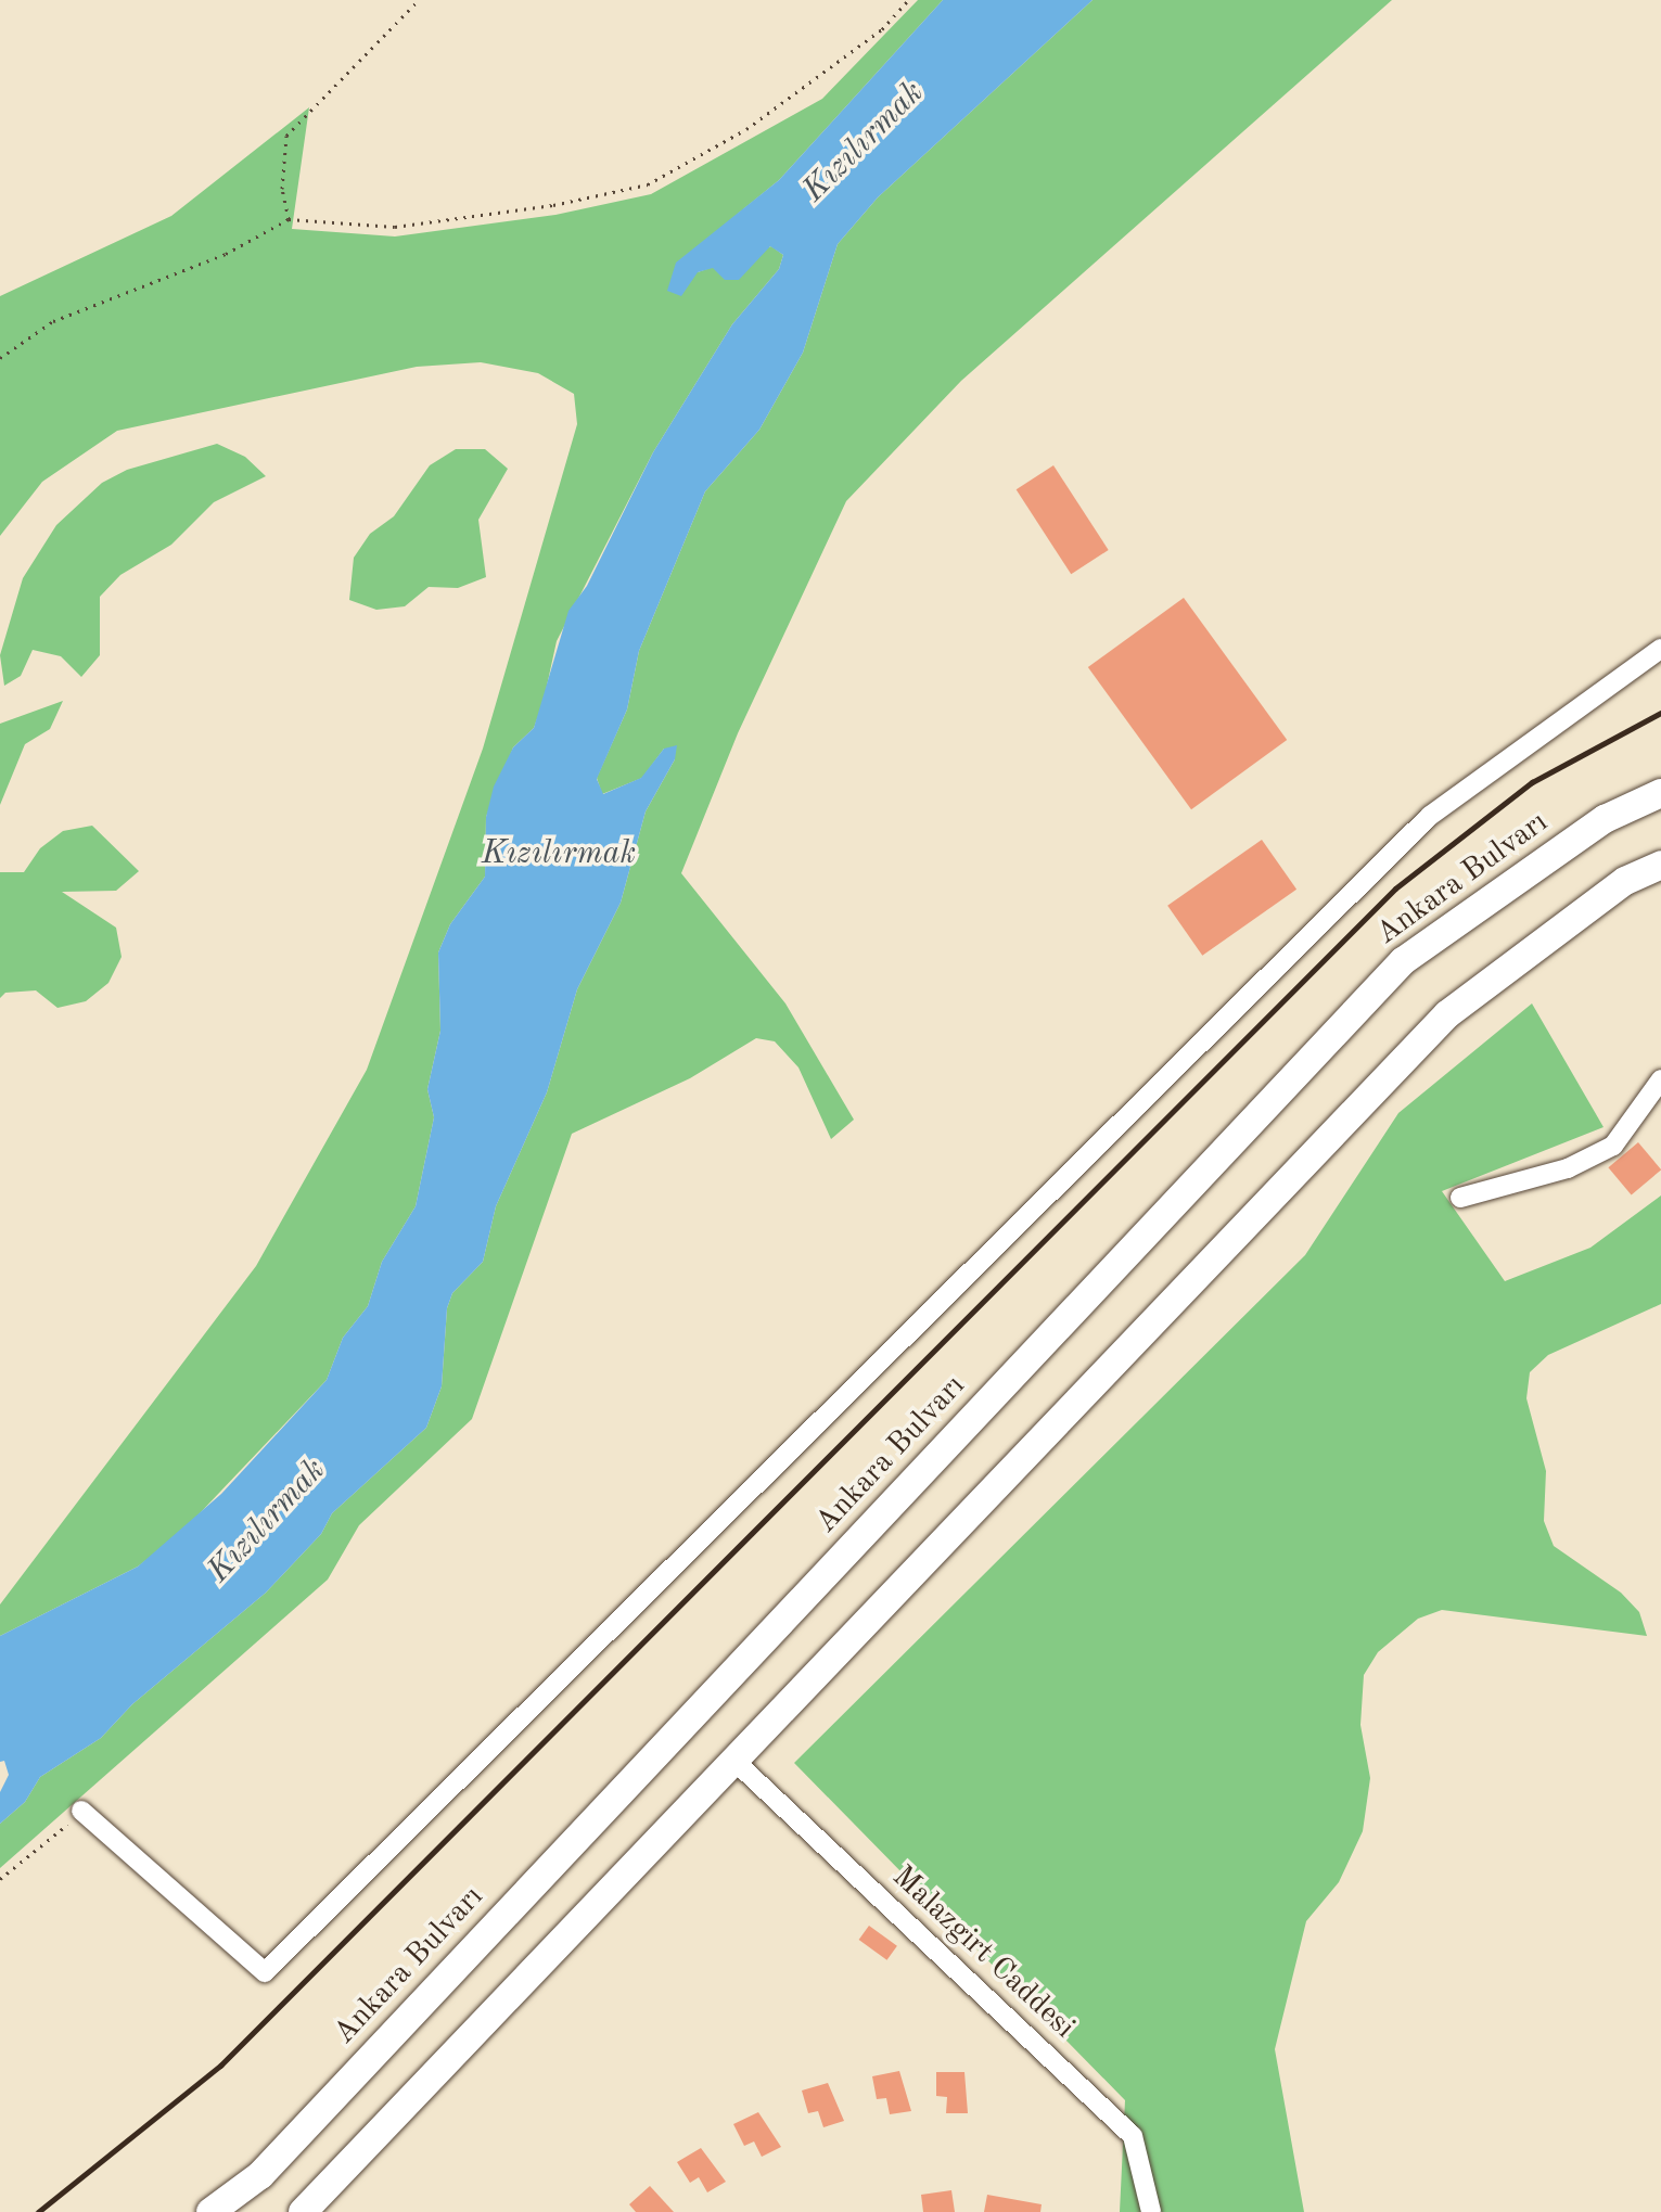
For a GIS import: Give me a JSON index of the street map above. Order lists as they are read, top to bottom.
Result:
{
  "streets": {
    "highway": ["Ankara Bulvarı"],
    "street": ["Malazgirt Caddesi"]
  },
  "water": ["Kızılırmak"]
}
